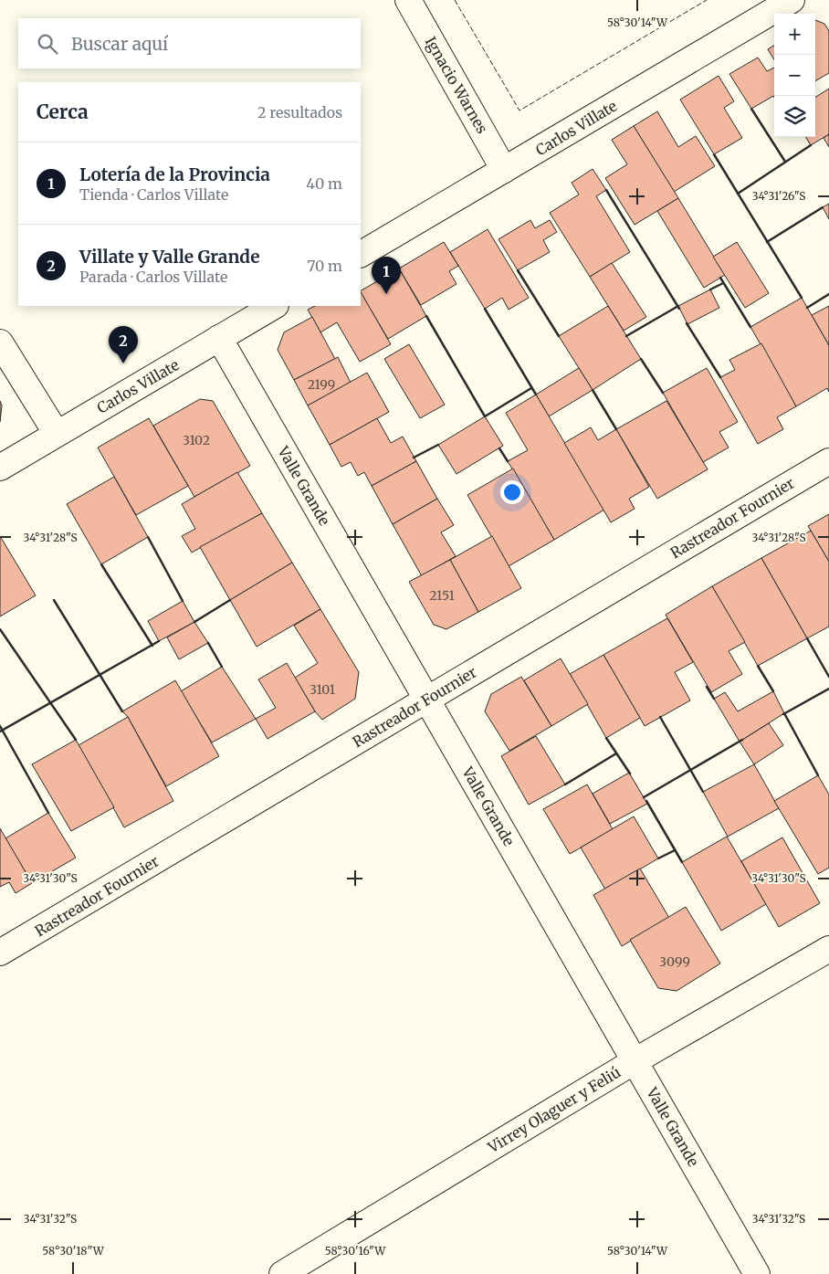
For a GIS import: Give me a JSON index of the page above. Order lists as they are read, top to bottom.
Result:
{
  "streets": {
    "street": [
      "Ignacio Warnes",
      "Carlos Villate",
      "Valle Grande",
      "Rastreador Fournier",
      "Virrey Olaguer y Feliú"
    ]
  },
  "crossings": [
    ["Ignacio Warnes", "Carlos Villate"],
    ["Carlos Villate", "Valle Grande"],
    ["Valle Grande", "Rastreador Fournier"],
    ["Valle Grande", "Virrey Olaguer y Feliú"]
  ],
  "house_numbers": [
    "2199",
    "3102",
    "2151",
    "3101",
    "3099"
  ],
  "page": {
    "map_buttons": ["+", "−"],
    "search": "Buscar aquí",
    "heading": ["Cerca", "2 resultados"],
    "list": [
      {
        "mark": "1",
        "name": "Lotería de la Provincia",
        "note": "Tienda · Carlos Villate",
        "value": "40 m"
      },
      {
        "mark": "2",
        "name": "Villate y Valle Grande",
        "note": "Parada · Carlos Villate",
        "value": "70 m"
      }
    ],
    "pins": ["1", "2"]
  },
  "coordinates": [
    "58°30'14\"W",
    "34°31'26\"S",
    "34°31'28\"S",
    "34°31'30\"S",
    "34°31'32\"S",
    "58°30'18\"W",
    "58°30'16\"W"
  ]
}
